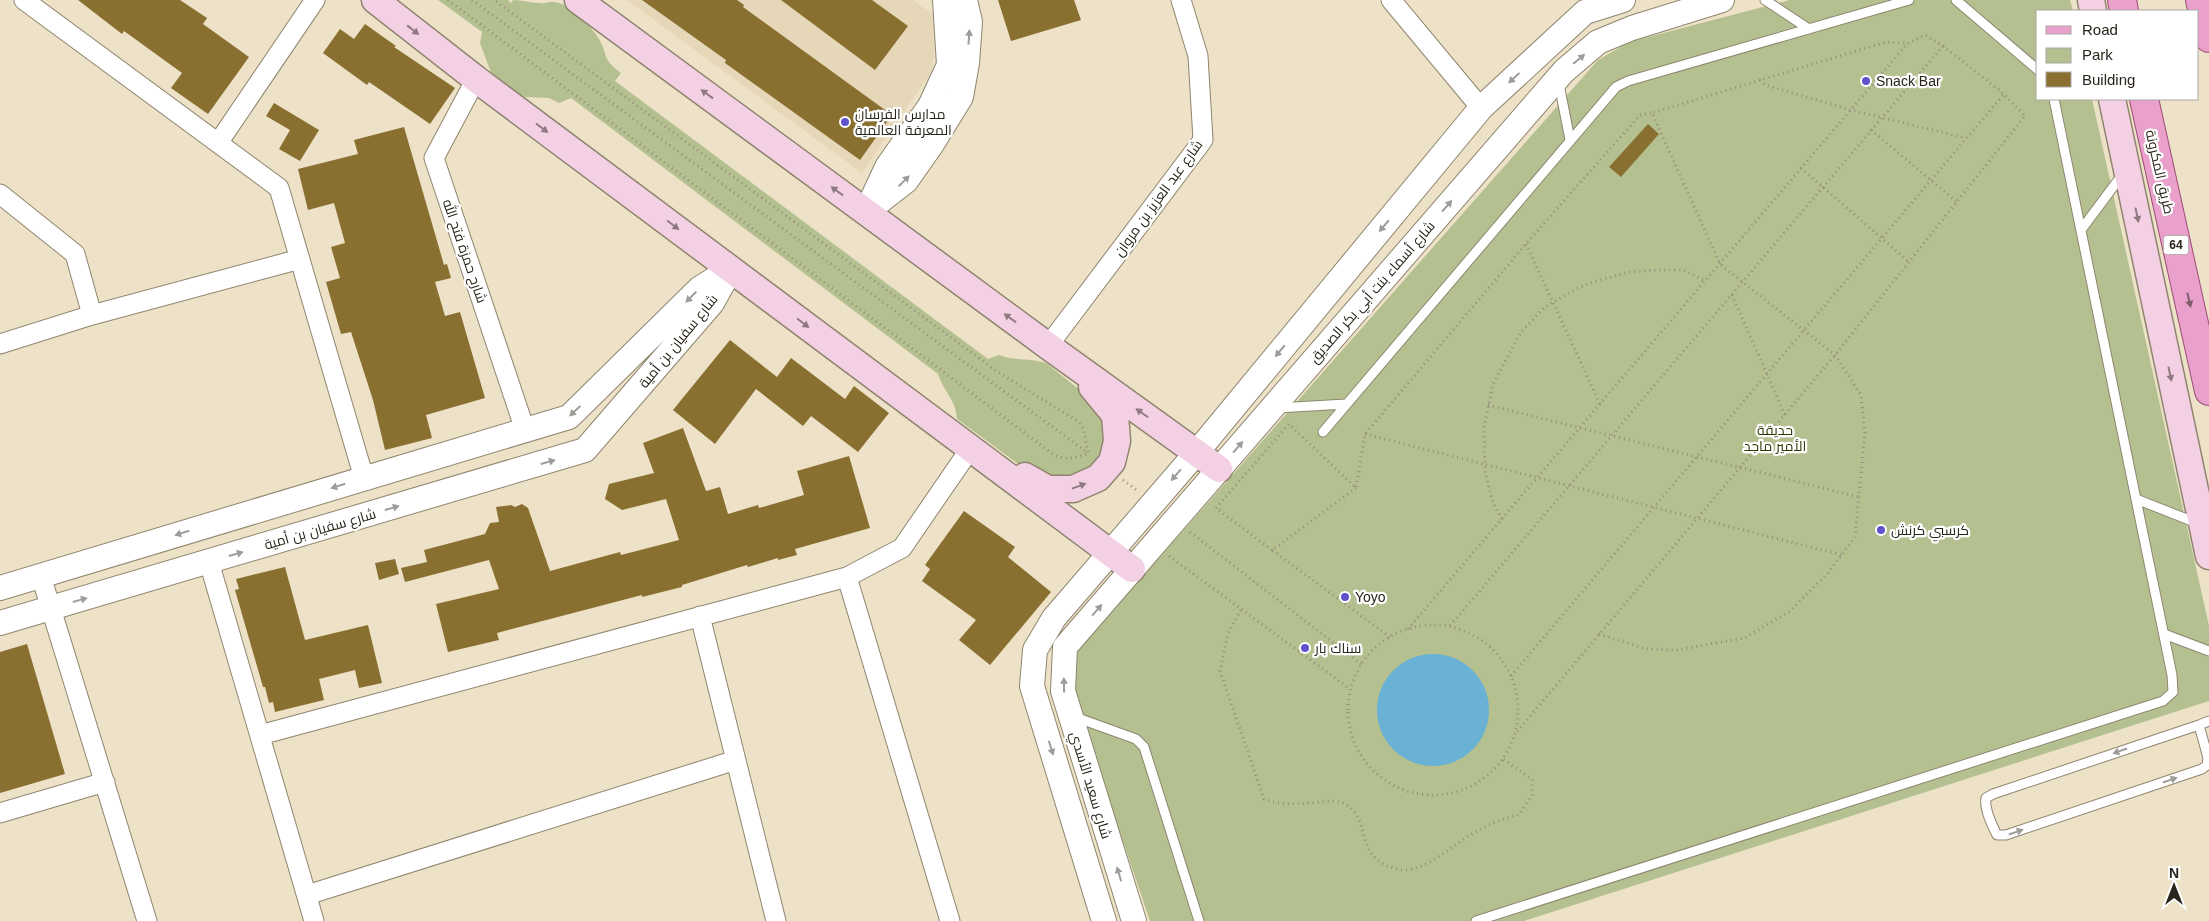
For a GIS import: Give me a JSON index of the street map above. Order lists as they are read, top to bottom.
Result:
{
  "streets": {
    "main road": ["طريق المكرونة", "64"],
    "street": [
      "شارع عبد العزيز بن مروان",
      "شارح حمزة فتح الله",
      "شارع أسماء بنت أبي بكر الصديق",
      "شارع سفيان بن أمية",
      "شارع سعيد الأسدي"
    ]
  },
  "crossings": [
    ["شارح حمزة فتح الله", "شارع سفيان بن أمية"],
    ["شارع أسماء بنت أبي بكر الصديق", "شارع سعيد الأسدي"]
  ],
  "parks": ["حديقة الأمير ماجد"],
  "places": [
    "Snack Bar",
    "مدارس الفرسان المعرفة العالمية",
    "كرسبي كرنش",
    "Yoyo",
    "سناك بار"
  ],
  "legend": ["Road", "Park", "Building"],
  "north": "top"
}
